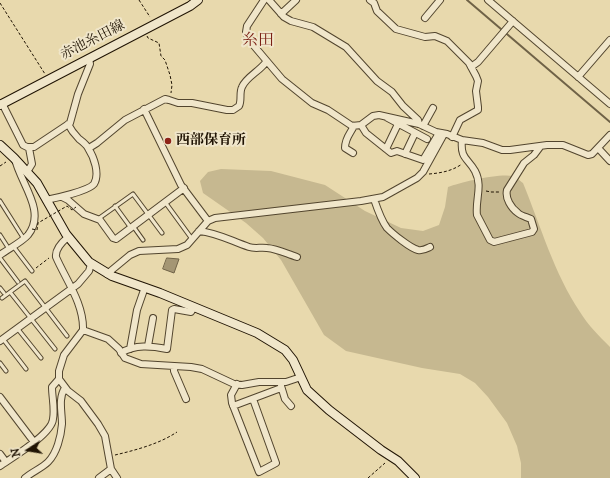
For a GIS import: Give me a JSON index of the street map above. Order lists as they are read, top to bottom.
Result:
{
  "streets": {
    "street": ["赤池糸田線"]
  },
  "districts": ["糸田"],
  "places": ["西部保育所"],
  "north": "left"
}
